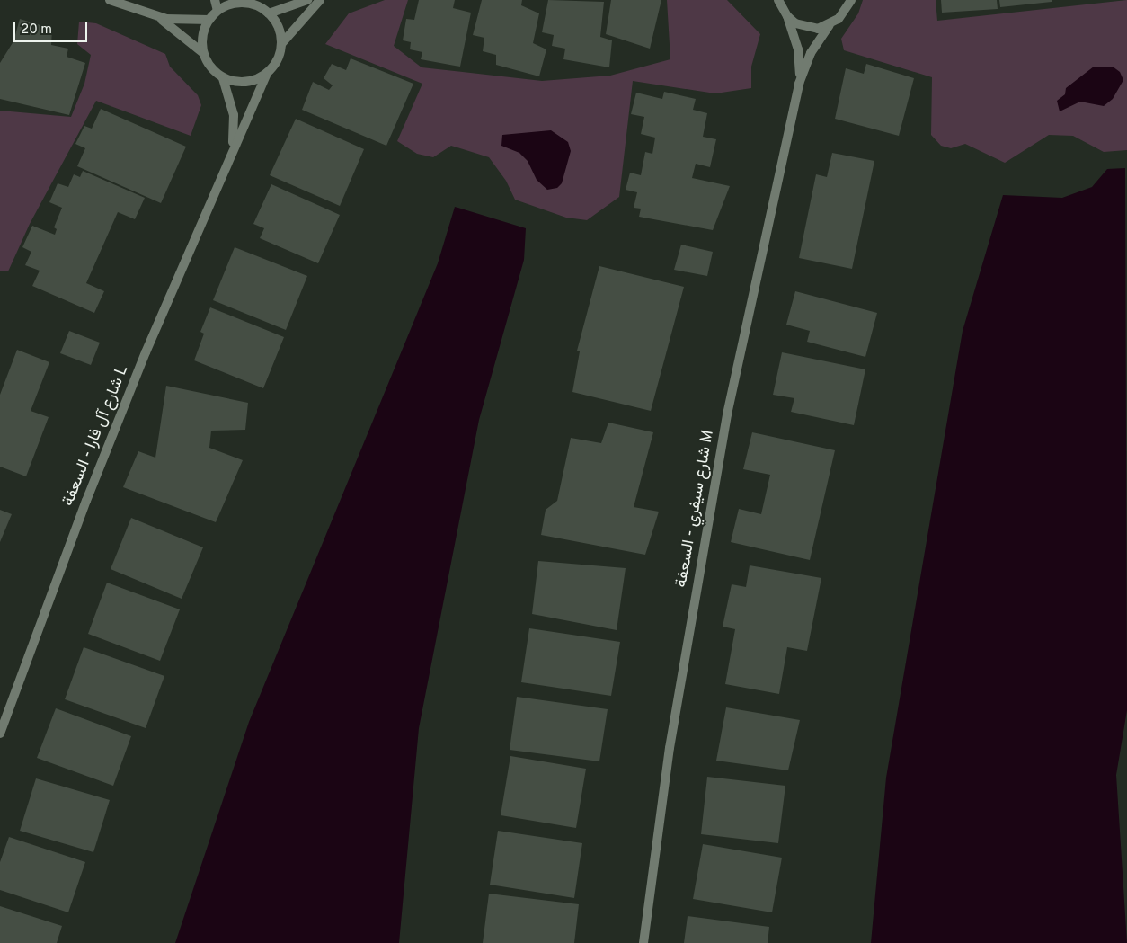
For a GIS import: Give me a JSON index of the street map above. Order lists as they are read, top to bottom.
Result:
{
  "streets": {
    "street": ["شارع آل فارا - السعفة L", "شارع سيفري - السعفة M"]
  },
  "scale_bar": "20 m"
}
